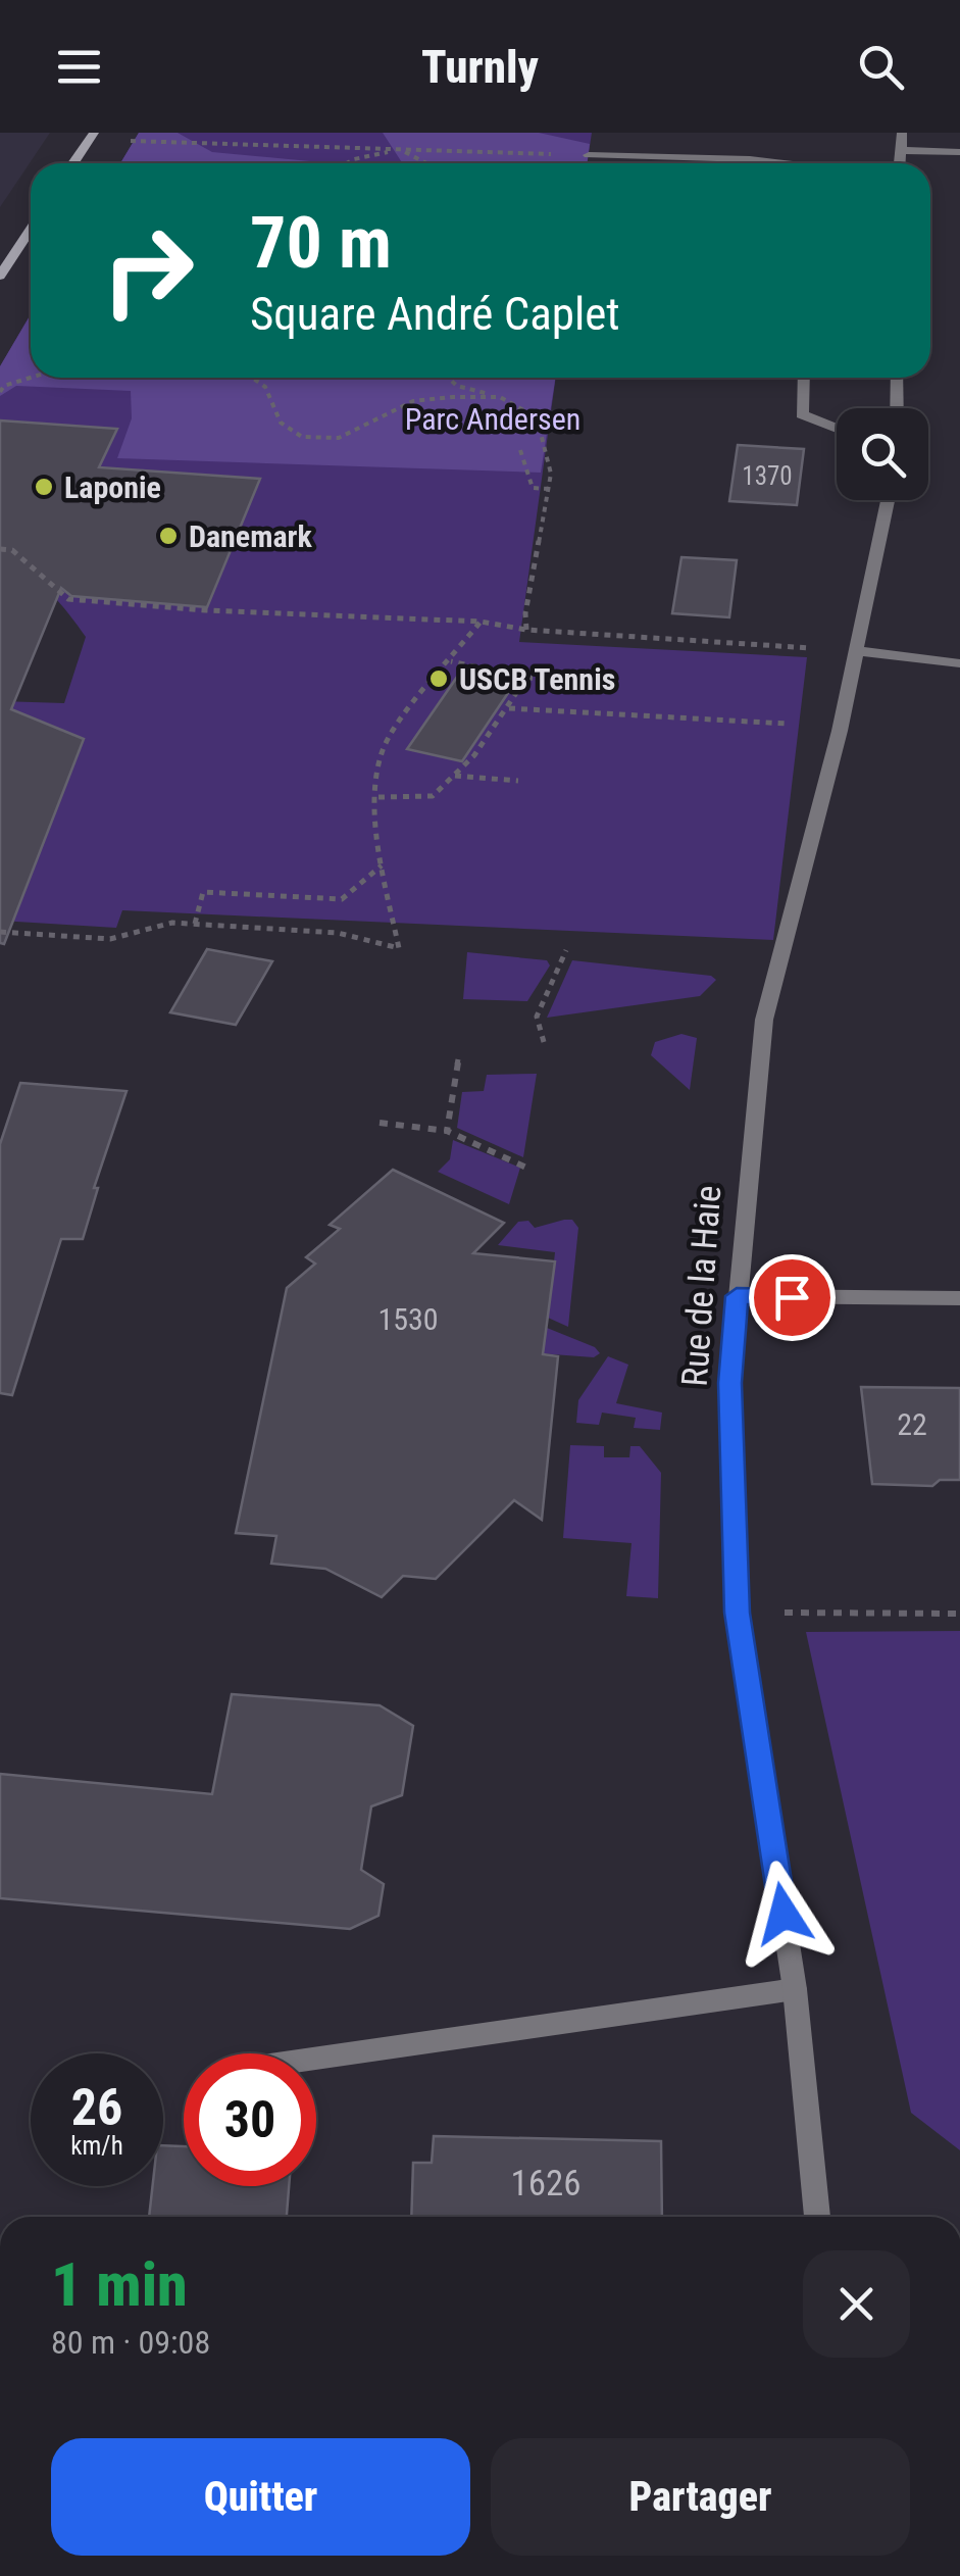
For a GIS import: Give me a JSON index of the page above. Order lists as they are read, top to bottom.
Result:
{
  "streets": {
    "street": ["Rue de la Haie"]
  },
  "parks": ["Parc Andersen"],
  "places": ["Laponie", "Danemark", "USCB Tennis"],
  "house_numbers": [
    "1370",
    "1530",
    "22",
    "1626"
  ],
  "page": {
    "header": "Turnly",
    "turn": ["70 m", "Square André Caplet"],
    "speed": "26 km/h",
    "limit": "30",
    "heading": ["1 min", "80 m · 09:08"],
    "buttons": ["Quitter", "Partager"]
  }
}
